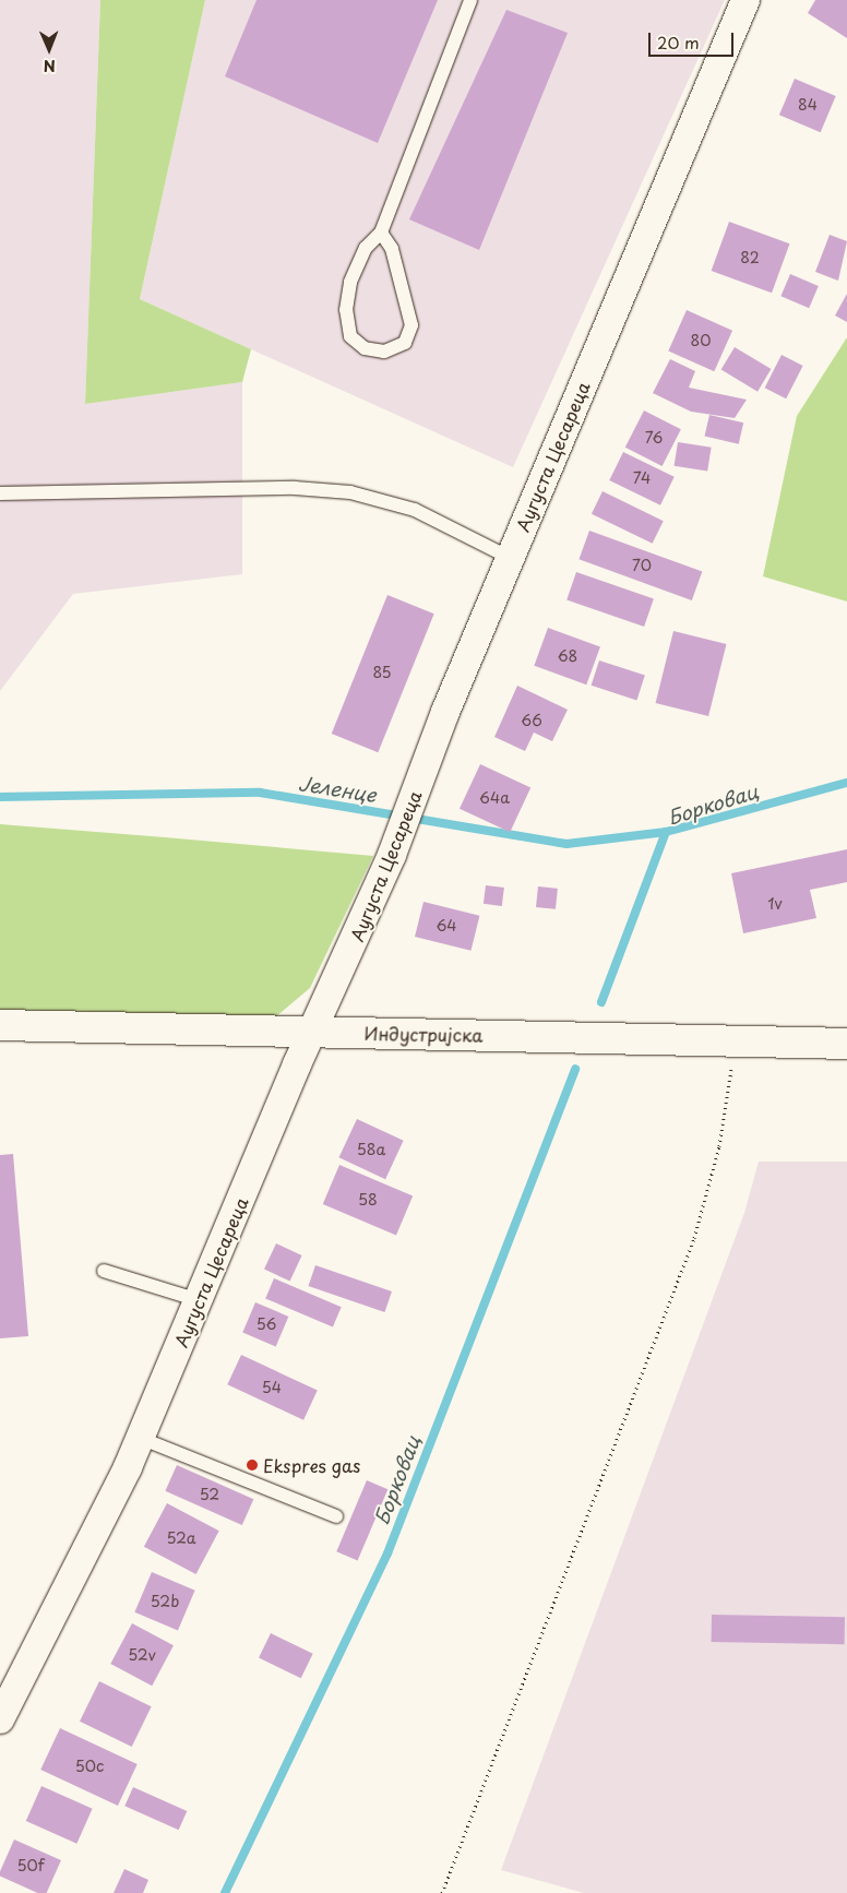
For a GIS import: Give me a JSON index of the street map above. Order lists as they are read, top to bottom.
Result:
{
  "streets": {
    "main road": ["Индустријска"],
    "street": ["Аугуста Цесареца"]
  },
  "crossings": [
    ["Аугуста Цесареца", "Индустријска"]
  ],
  "water": ["Јеленце", "Борковац"],
  "places": ["Ekspres gas"],
  "house_numbers": [
    "84",
    "82",
    "80",
    "76",
    "74",
    "70",
    "68",
    "85",
    "66",
    "64a",
    "1v",
    "64",
    "58a",
    "58",
    "56",
    "54",
    "52",
    "52a",
    "52b",
    "52v",
    "50c",
    "50f"
  ],
  "scale_bar": "20 m",
  "north": "bottom"
}
